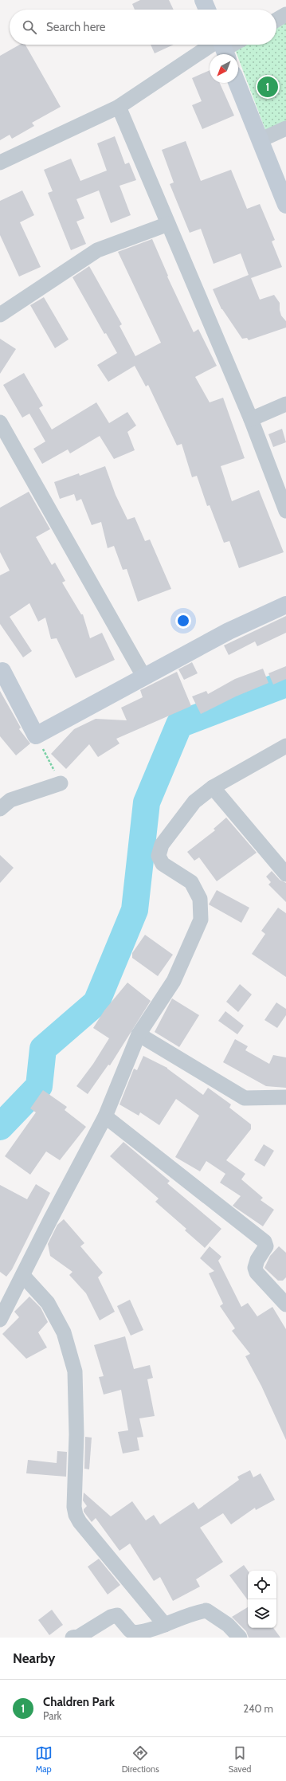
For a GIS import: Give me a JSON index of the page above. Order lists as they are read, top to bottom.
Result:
{
  "north": "bottom left",
  "page": {
    "search": "Search here",
    "pins": "1",
    "heading": "Nearby",
    "list": [
      {
        "mark": "1",
        "name": "Chaldren Park",
        "note": "Park",
        "value": "240 m"
      }
    ],
    "nav": ["Map", "Directions", "Saved"]
  }
}
